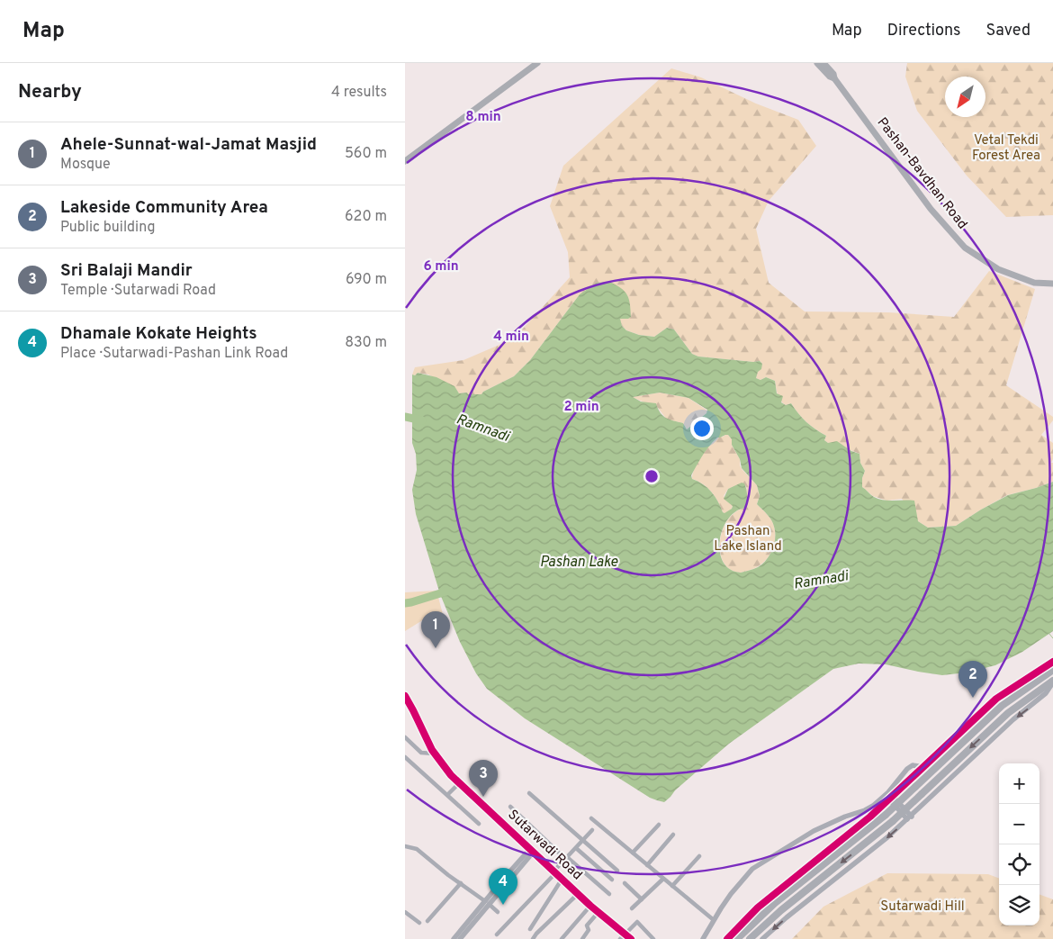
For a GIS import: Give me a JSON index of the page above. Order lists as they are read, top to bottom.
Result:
{
  "streets": {
    "main road": ["Pashan-Bavdhan Road"],
    "street": ["Sutarwadi Road"]
  },
  "water": ["Ramnadi", "Pashan Lake"],
  "parks": ["Vetal Tekdi Forest Area", "Pashan Lake Island", "Sutarwadi Hill"],
  "north": "bottom left",
  "page": {
    "header": "Map",
    "nav": ["Map", "Directions", "Saved"],
    "heading": ["Nearby", "4 results"],
    "list": [
      {
        "mark": "1",
        "name": "Ahele-Sunnat-wal-Jamat Masjid",
        "note": "Mosque",
        "value": "560 m"
      },
      {
        "mark": "2",
        "name": "Lakeside Community Area",
        "note": "Public building",
        "value": "620 m"
      },
      {
        "mark": "3",
        "name": "Sri Balaji Mandir",
        "note": "Temple · Sutarwadi Road",
        "value": "690 m"
      },
      {
        "mark": "4",
        "name": "Dhamale Kokate Heights",
        "note": "Place · Sutarwadi-Pashan Link Road",
        "value": "830 m"
      }
    ],
    "pins": [
      "1",
      "2",
      "3",
      "4"
    ],
    "map_buttons": ["+", "−"]
  },
  "rings": [
    "8 min",
    "6 min",
    "4 min",
    "2 min"
  ]
}
